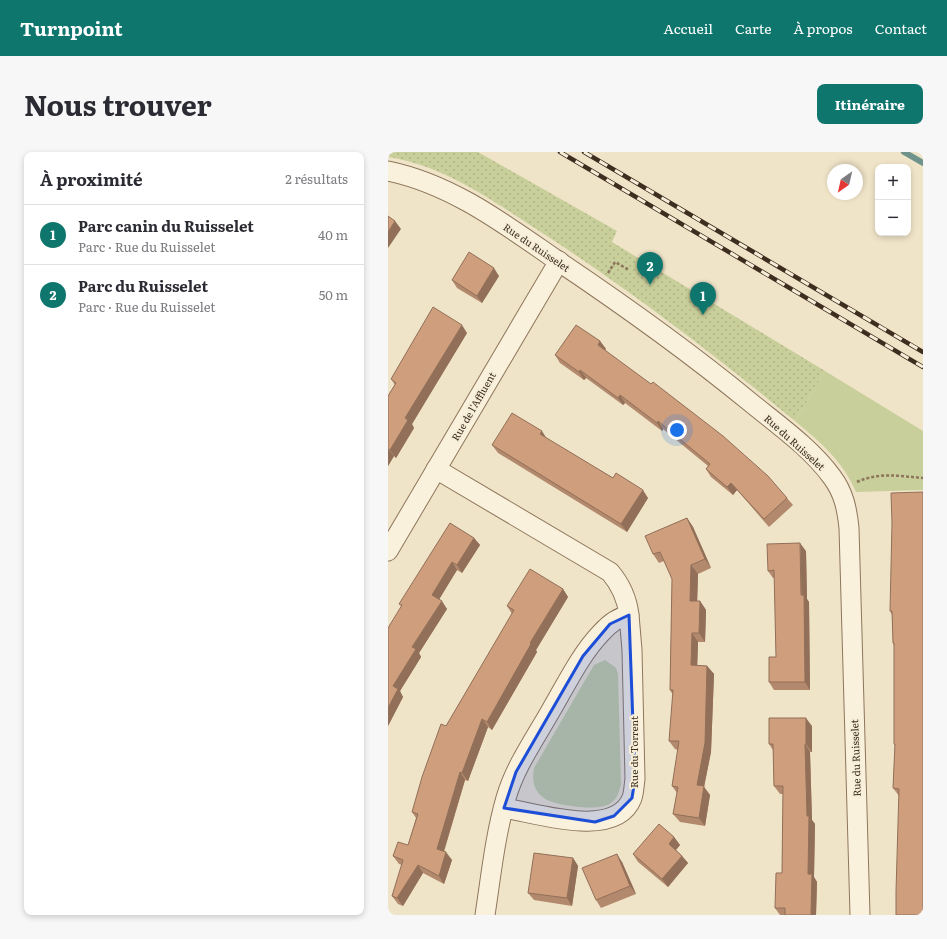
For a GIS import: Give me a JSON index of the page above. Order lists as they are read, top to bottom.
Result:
{
  "streets": {
    "street": ["Rue du Ruisselet", "Rue de l'Affluent", "Rue du Torrent"]
  },
  "crossings": [
    ["Rue du Ruisselet", "Rue de l'Affluent"],
    ["Rue de l'Affluent", "Rue du Torrent"]
  ],
  "north": "bottom left",
  "page": {
    "header": "Turnpoint",
    "nav": [
      "Accueil",
      "Carte",
      "À propos",
      "Contact"
    ],
    "title": "Nous trouver",
    "buttons": "Itinéraire",
    "heading": ["À proximité", "2 résultats"],
    "map_buttons": ["+", "−"],
    "list": [
      {
        "mark": "1",
        "name": "Parc canin du Ruisselet",
        "note": "Parc · Rue du Ruisselet",
        "value": "40 m"
      },
      {
        "mark": "2",
        "name": "Parc du Ruisselet",
        "note": "Parc · Rue du Ruisselet",
        "value": "50 m"
      }
    ],
    "pins": ["2", "1"]
  }
}
